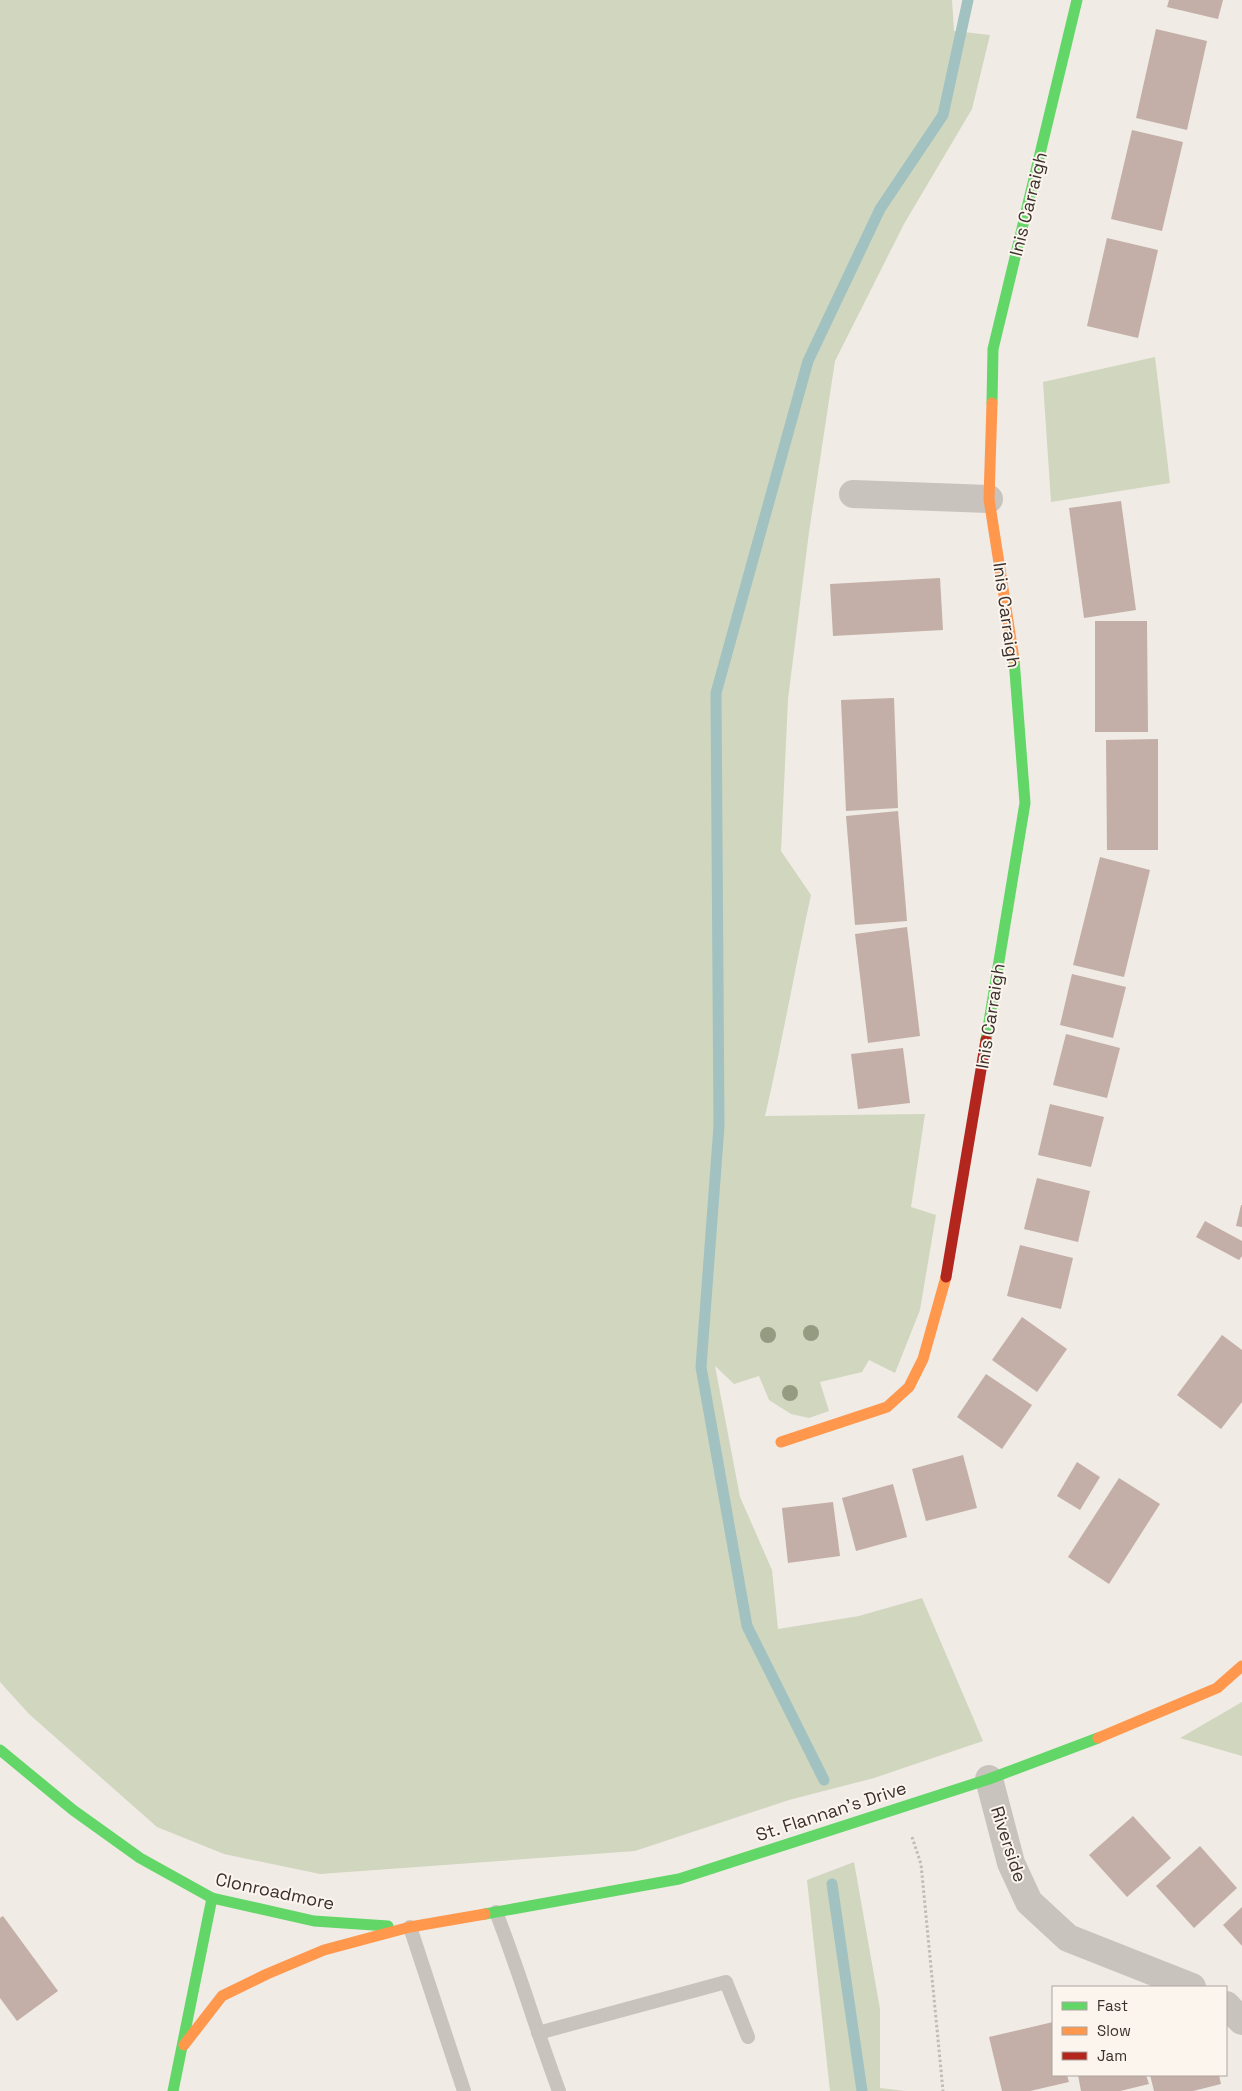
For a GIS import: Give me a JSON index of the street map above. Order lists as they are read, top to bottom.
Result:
{
  "streets": {
    "street": [
      "Inis Carraigh",
      "St. Flannan's Drive",
      "Riverside",
      "Clonroadmore"
    ]
  },
  "crossings": [
    ["St. Flannan's Drive", "Riverside"],
    ["St. Flannan's Drive", "Clonroadmore"]
  ],
  "legend": ["Fast", "Slow", "Jam"]
}
